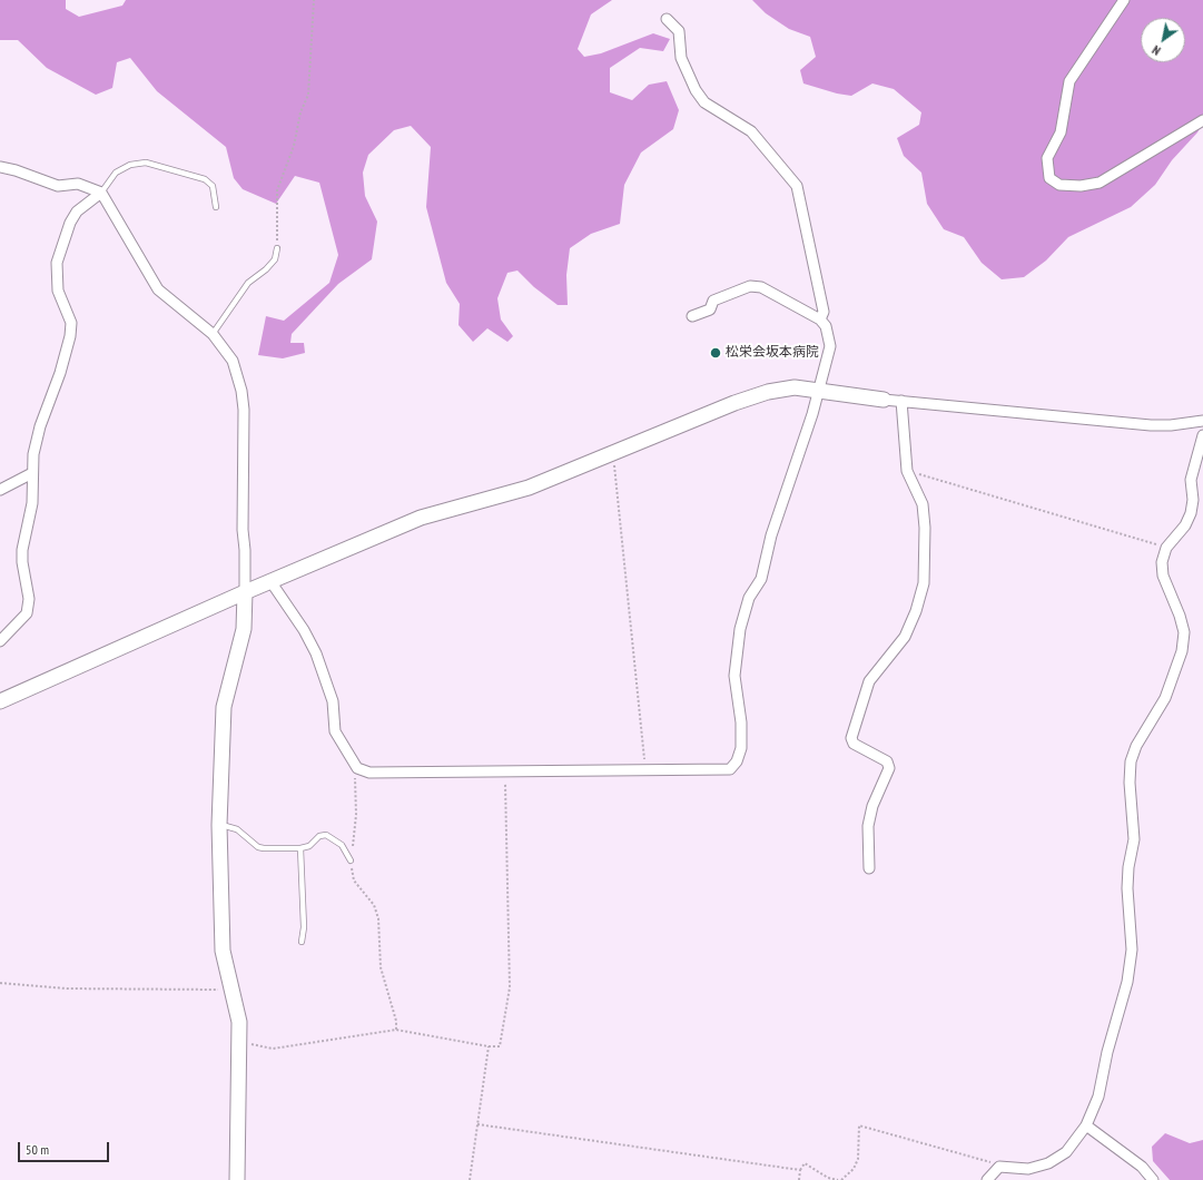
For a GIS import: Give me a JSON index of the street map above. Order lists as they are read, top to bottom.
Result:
{
  "places": ["松栄会坂本病院"],
  "scale_bar": "50 m",
  "north": "bottom left"
}
